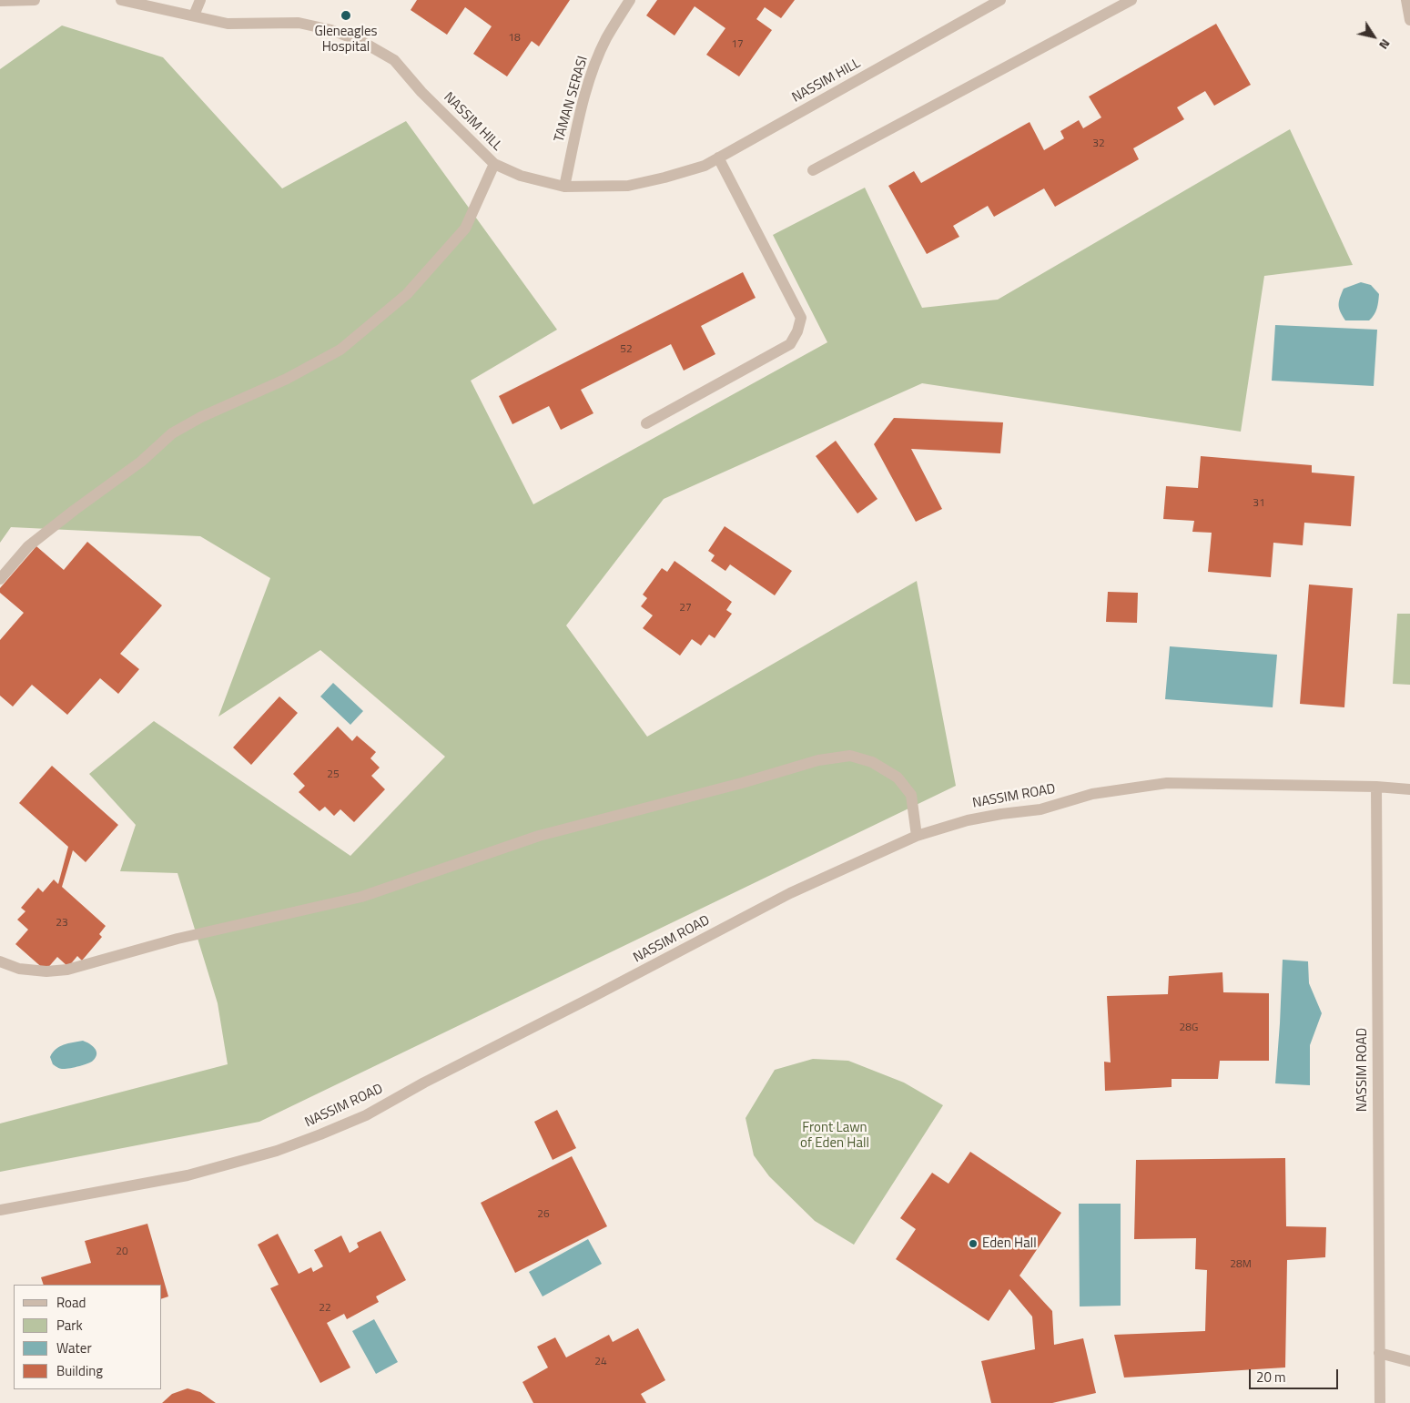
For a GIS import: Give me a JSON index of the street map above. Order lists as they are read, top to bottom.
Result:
{
  "streets": {
    "street": ["NASSIM HILL", "TAMAN SERASI", "NASSIM ROAD"]
  },
  "crossings": [
    ["NASSIM HILL", "TAMAN SERASI"]
  ],
  "parks": ["Front Lawn of Eden Hall"],
  "places": ["Gleneagles Hospital", "Eden Hall"],
  "house_numbers": [
    "18",
    "17",
    "32",
    "52",
    "31",
    "27",
    "25",
    "23",
    "28G",
    "26",
    "20",
    "28M",
    "22",
    "24"
  ],
  "legend": [
    "Road",
    "Park",
    "Water",
    "Building"
  ],
  "scale_bar": "20 m",
  "north": "bottom right"
}
